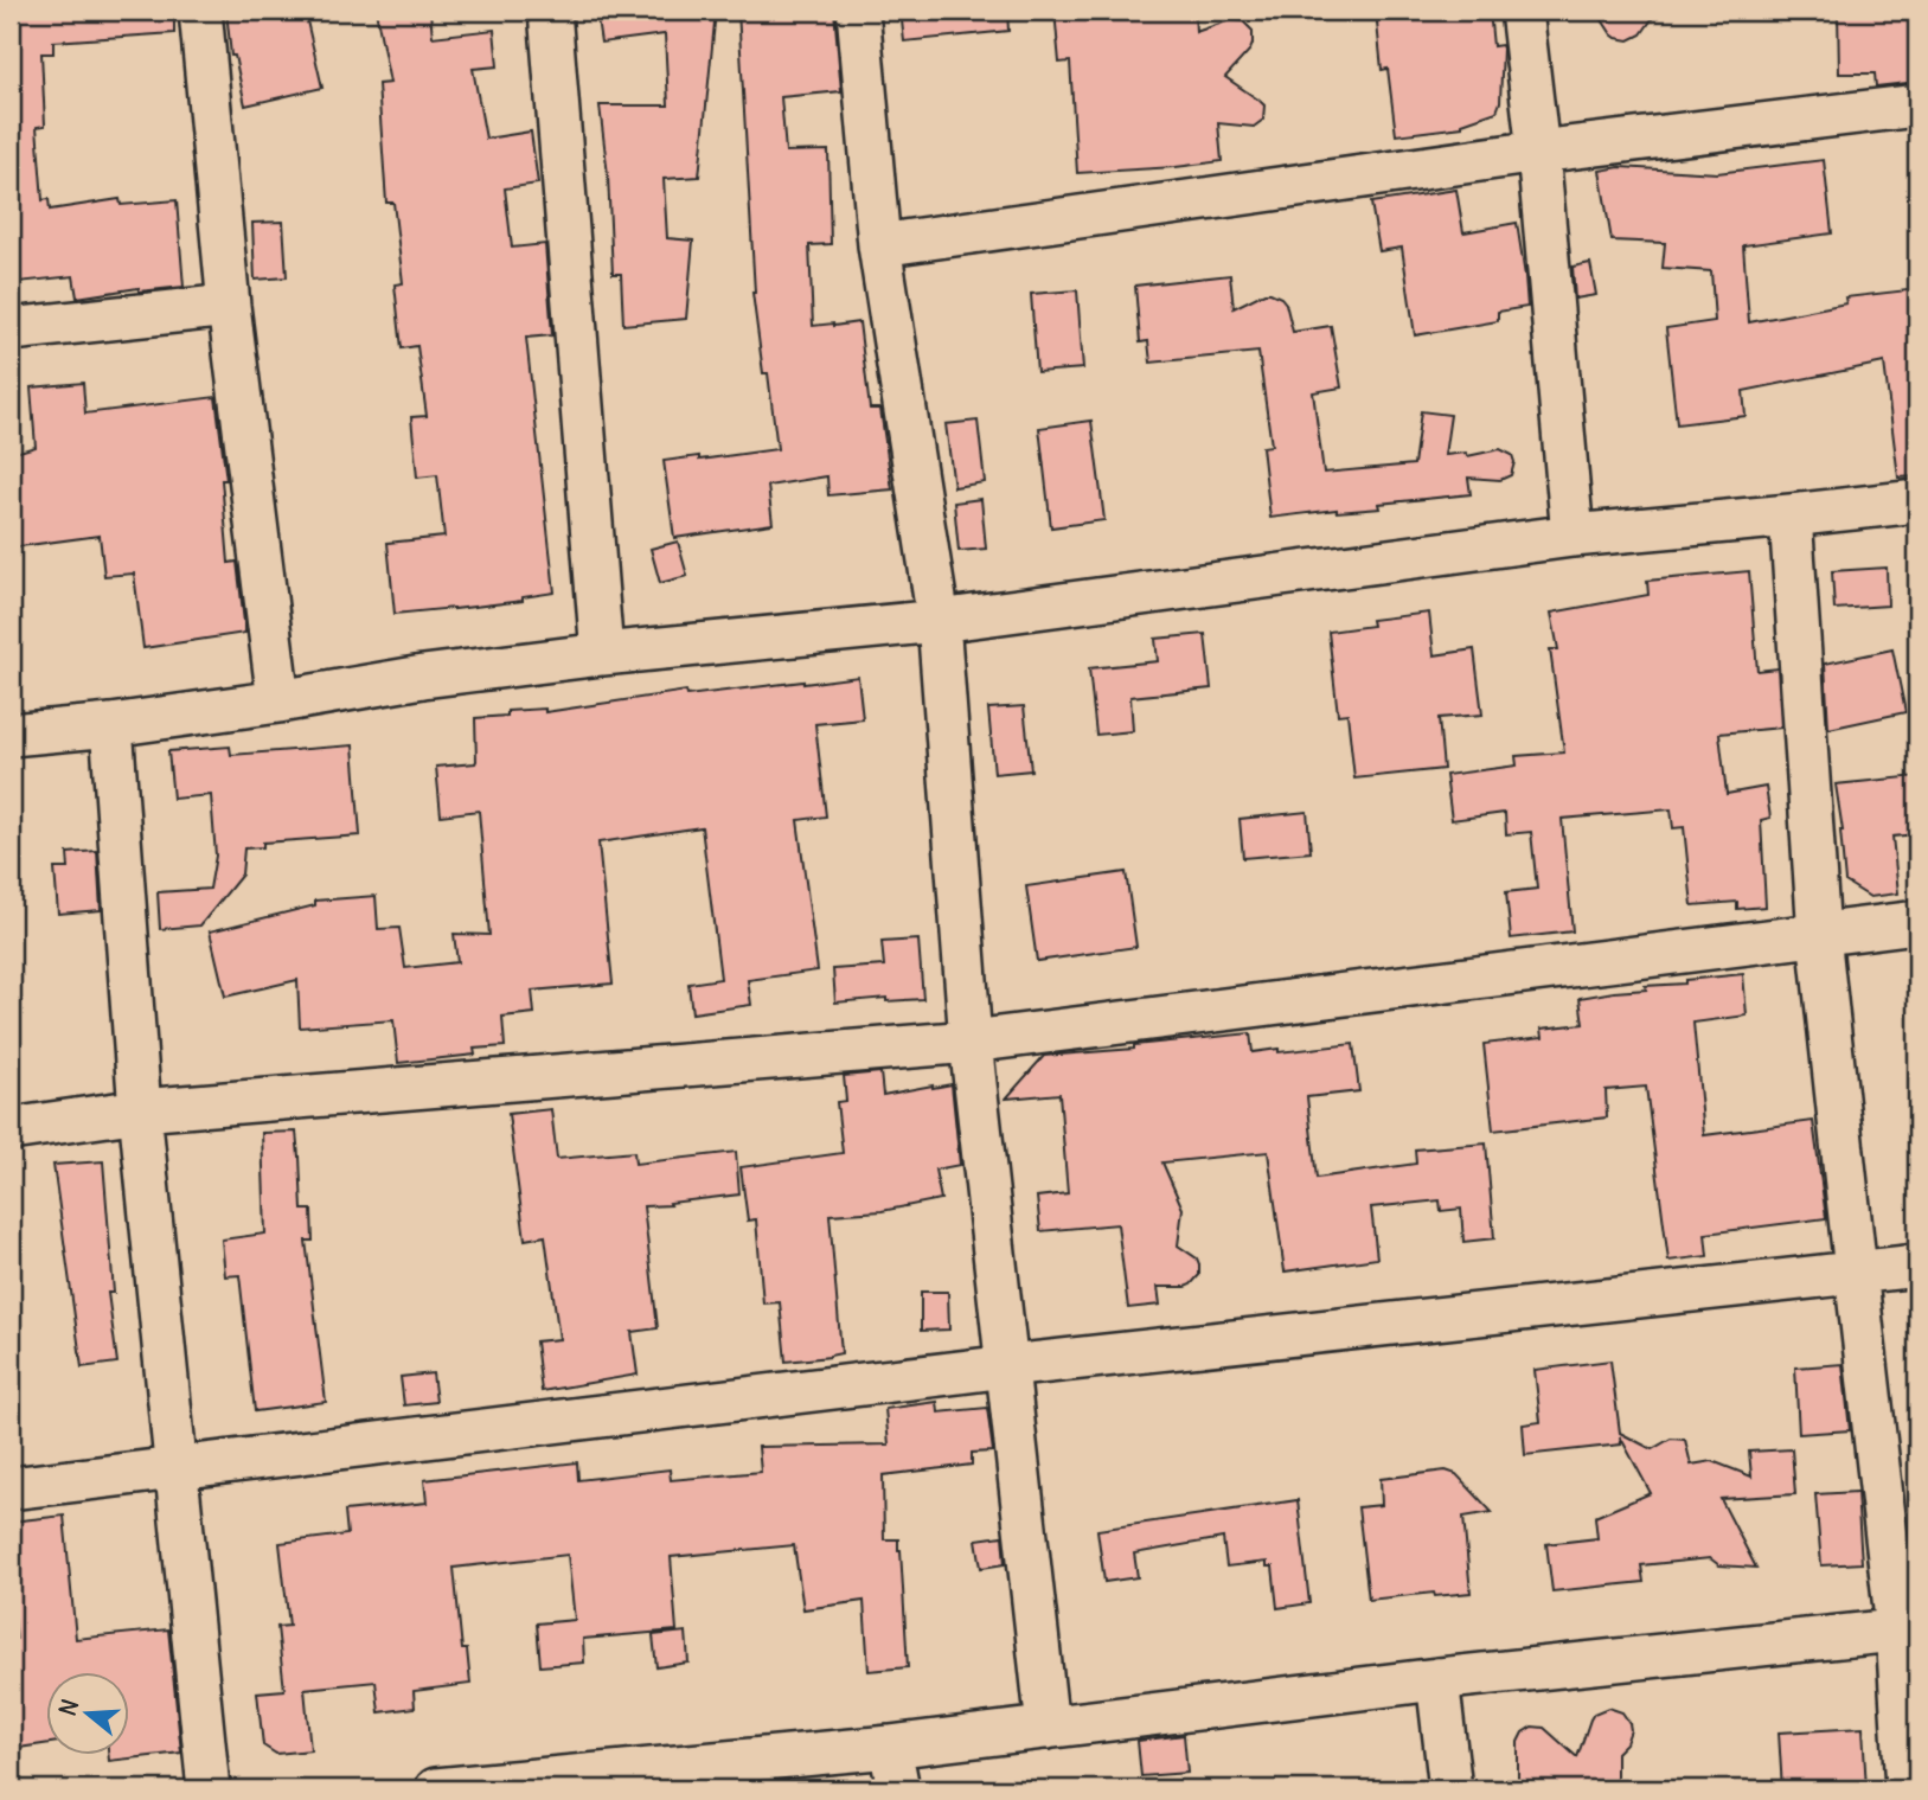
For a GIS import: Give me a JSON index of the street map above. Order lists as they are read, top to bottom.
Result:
{
  "north": "left"
}
